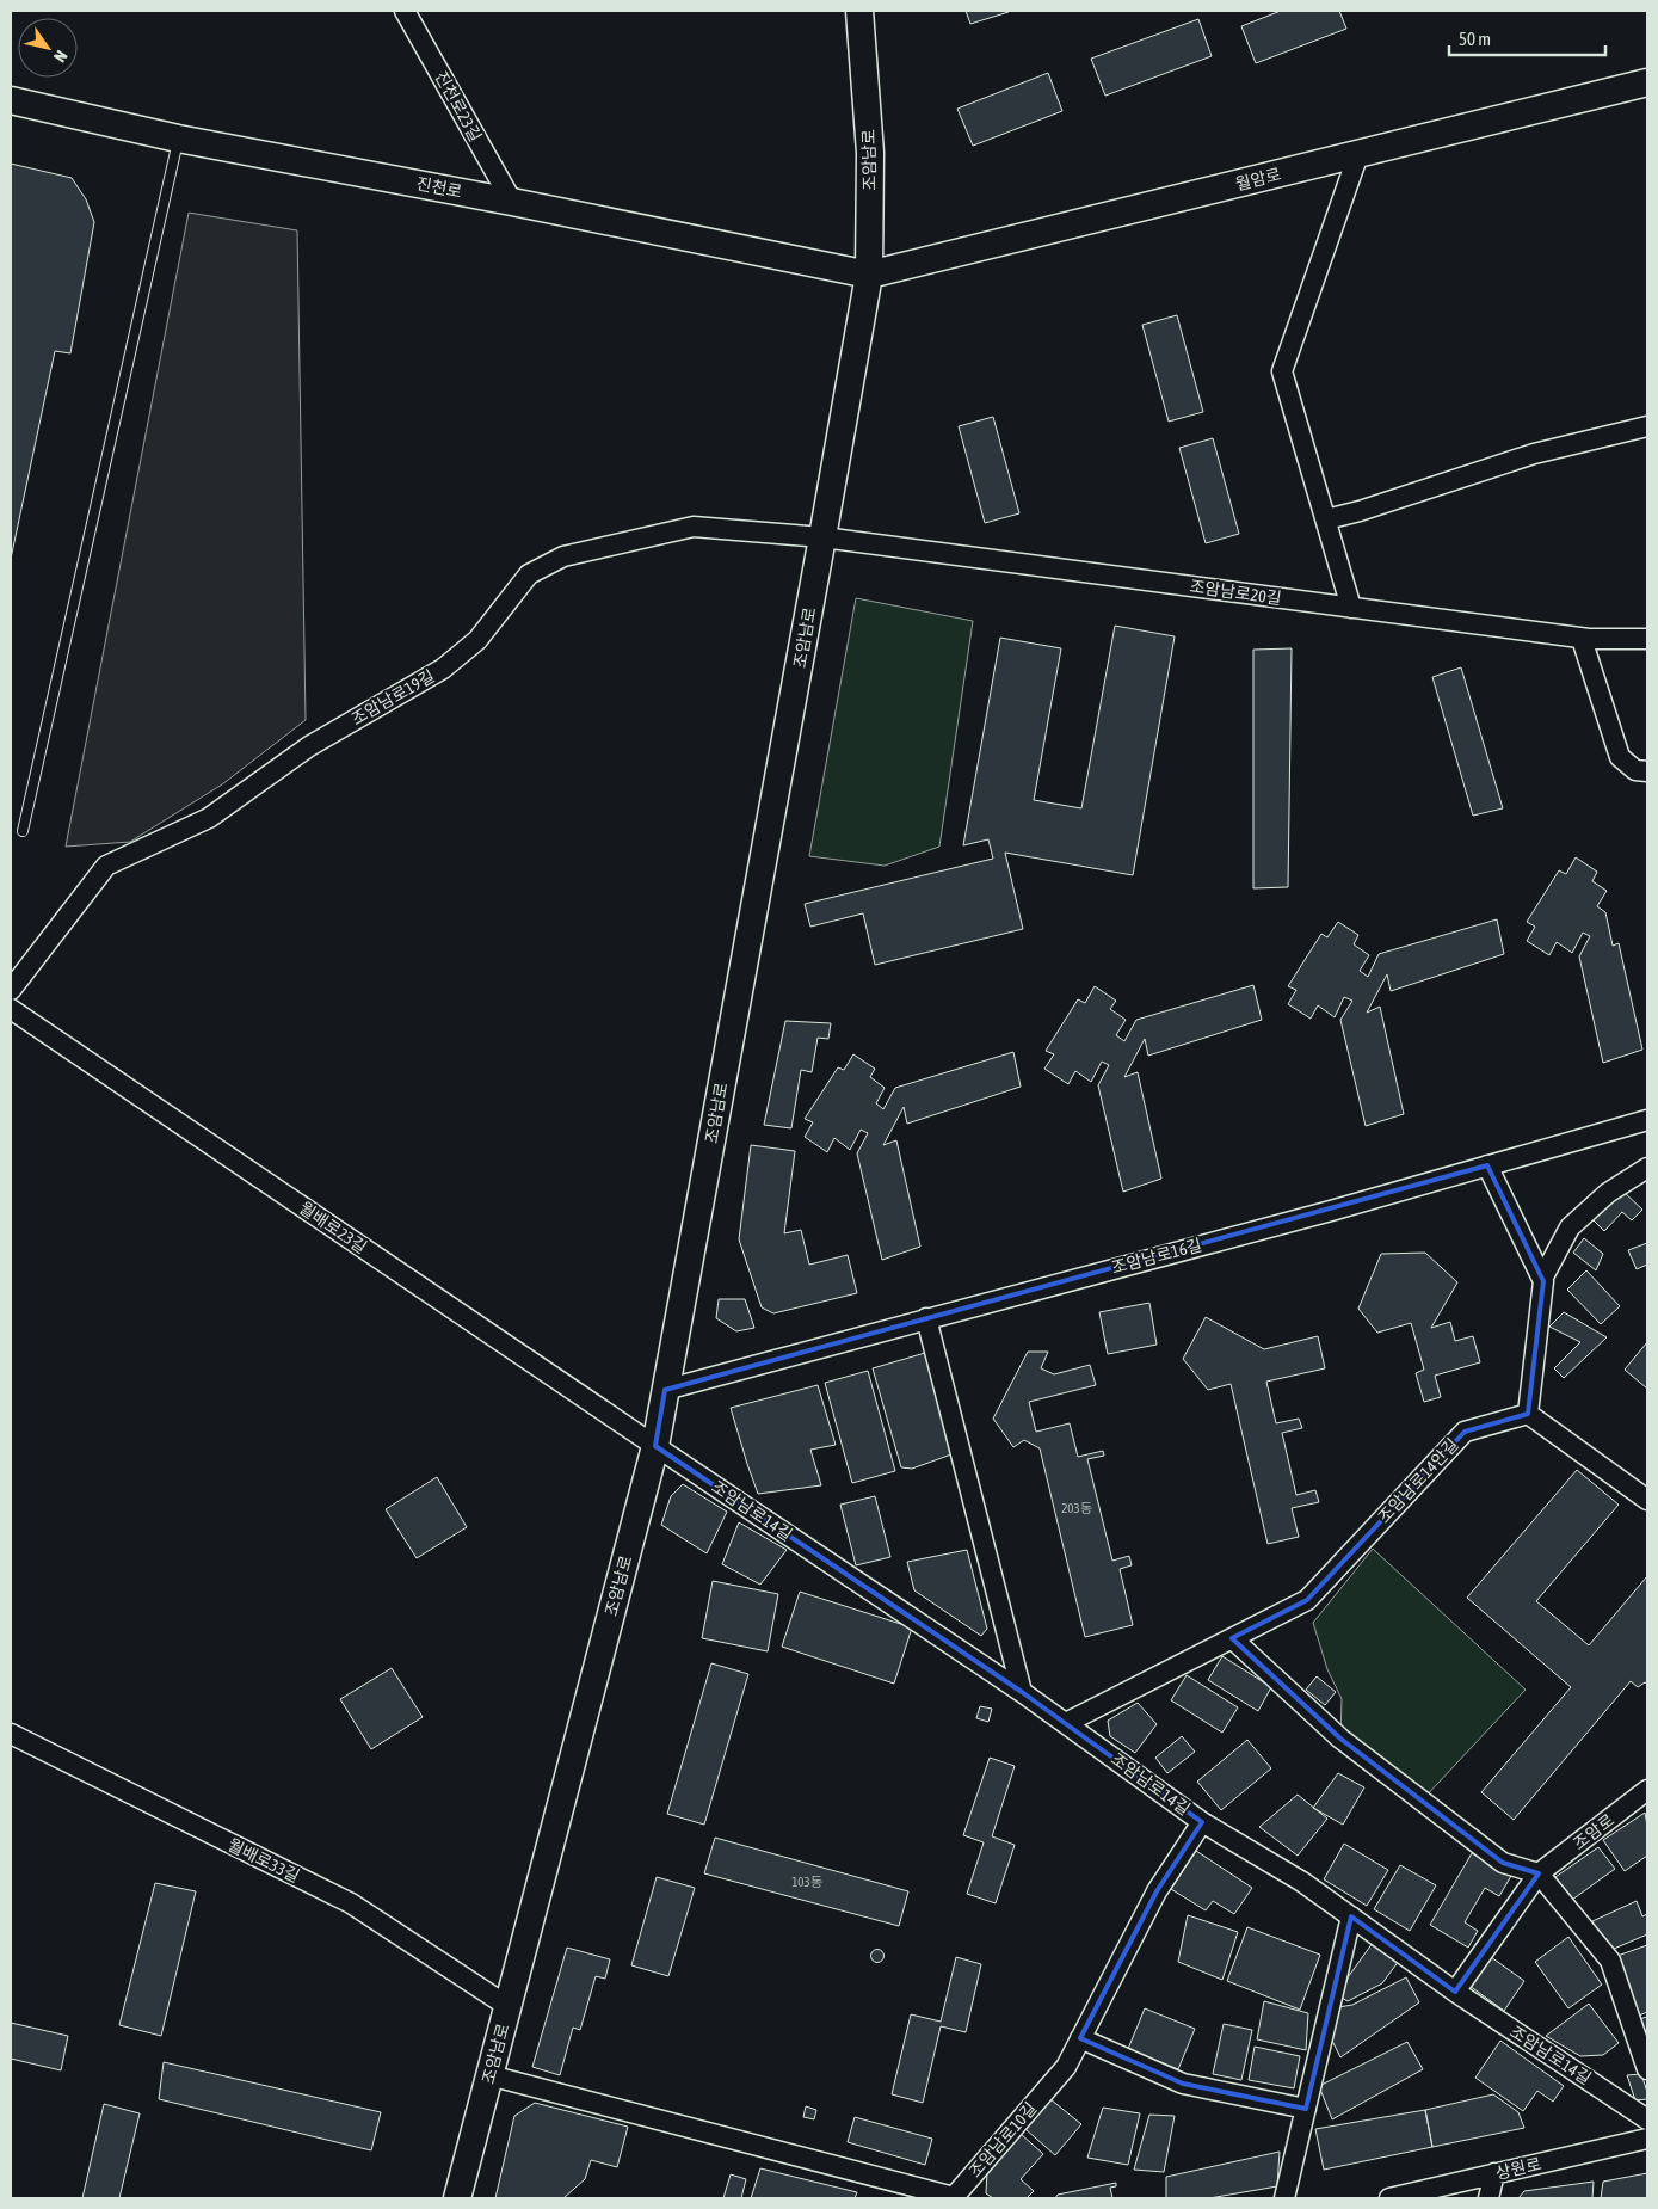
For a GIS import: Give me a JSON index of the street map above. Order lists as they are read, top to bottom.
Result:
{
  "streets": {
    "main road": ["조암남로", "월암로", "진천로"],
    "street": [
      "진천로23길",
      "조암남로20길",
      "조암남로19길",
      "월배로23길",
      "조암남로16길",
      "조암남로14안길",
      "조암남로14길",
      "조암로",
      "월배로33길",
      "조암남로10길",
      "상원로"
    ]
  },
  "crossings": [
    ["진천로23길", "진천로"],
    ["조암남로", "월암로"],
    ["조암남로", "진천로"],
    ["조암남로", "조암남로20길"],
    ["조암남로", "조암남로19길"],
    ["조암남로", "월배로23길"],
    ["조암남로", "조암남로16길"],
    ["조암남로", "조암남로14길"],
    ["조암남로", "월배로33길"],
    ["조암남로", "조암남로10길"],
    ["월암로", "진천로"],
    ["조암남로20길", "조암남로19길"],
    ["월배로23길", "조암남로14길"],
    ["조암남로14안길", "조암남로14길"],
    ["조암남로14길", "조암로"],
    ["조암남로14길", "조암남로10길"]
  ],
  "house_numbers": ["203동", "103동"],
  "scale_bar": "50 m",
  "north": "bottom right"
}
